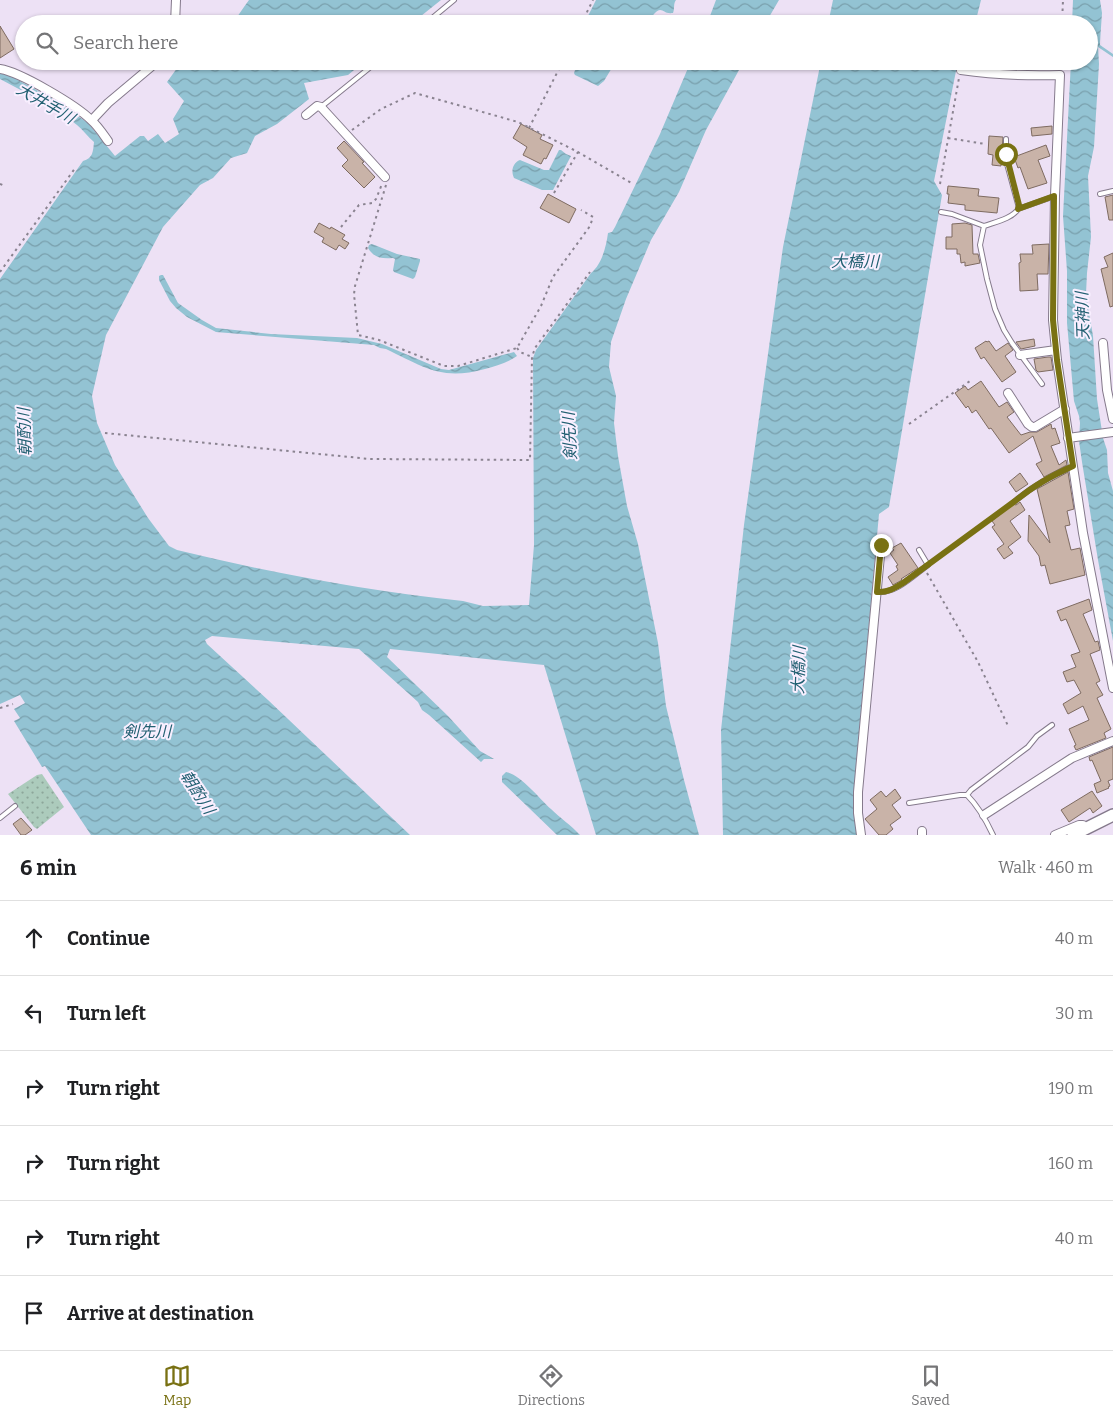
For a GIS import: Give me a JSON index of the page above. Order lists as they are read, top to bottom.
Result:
{
  "water": [
    "大井手川",
    "大橋川",
    "天神川",
    "朝酌川",
    "剣先川"
  ],
  "page": {
    "search": "Search here",
    "heading": ["6 min", "Walk · 460 m"],
    "list": [
      ["Continue", "40 m"],
      ["Turn left", "30 m"],
      ["Turn right", "190 m"],
      ["Turn right", "160 m"],
      ["Turn right", "40 m"],
      "Arrive at destination"
    ],
    "nav": ["Map", "Directions", "Saved"]
  }
}
